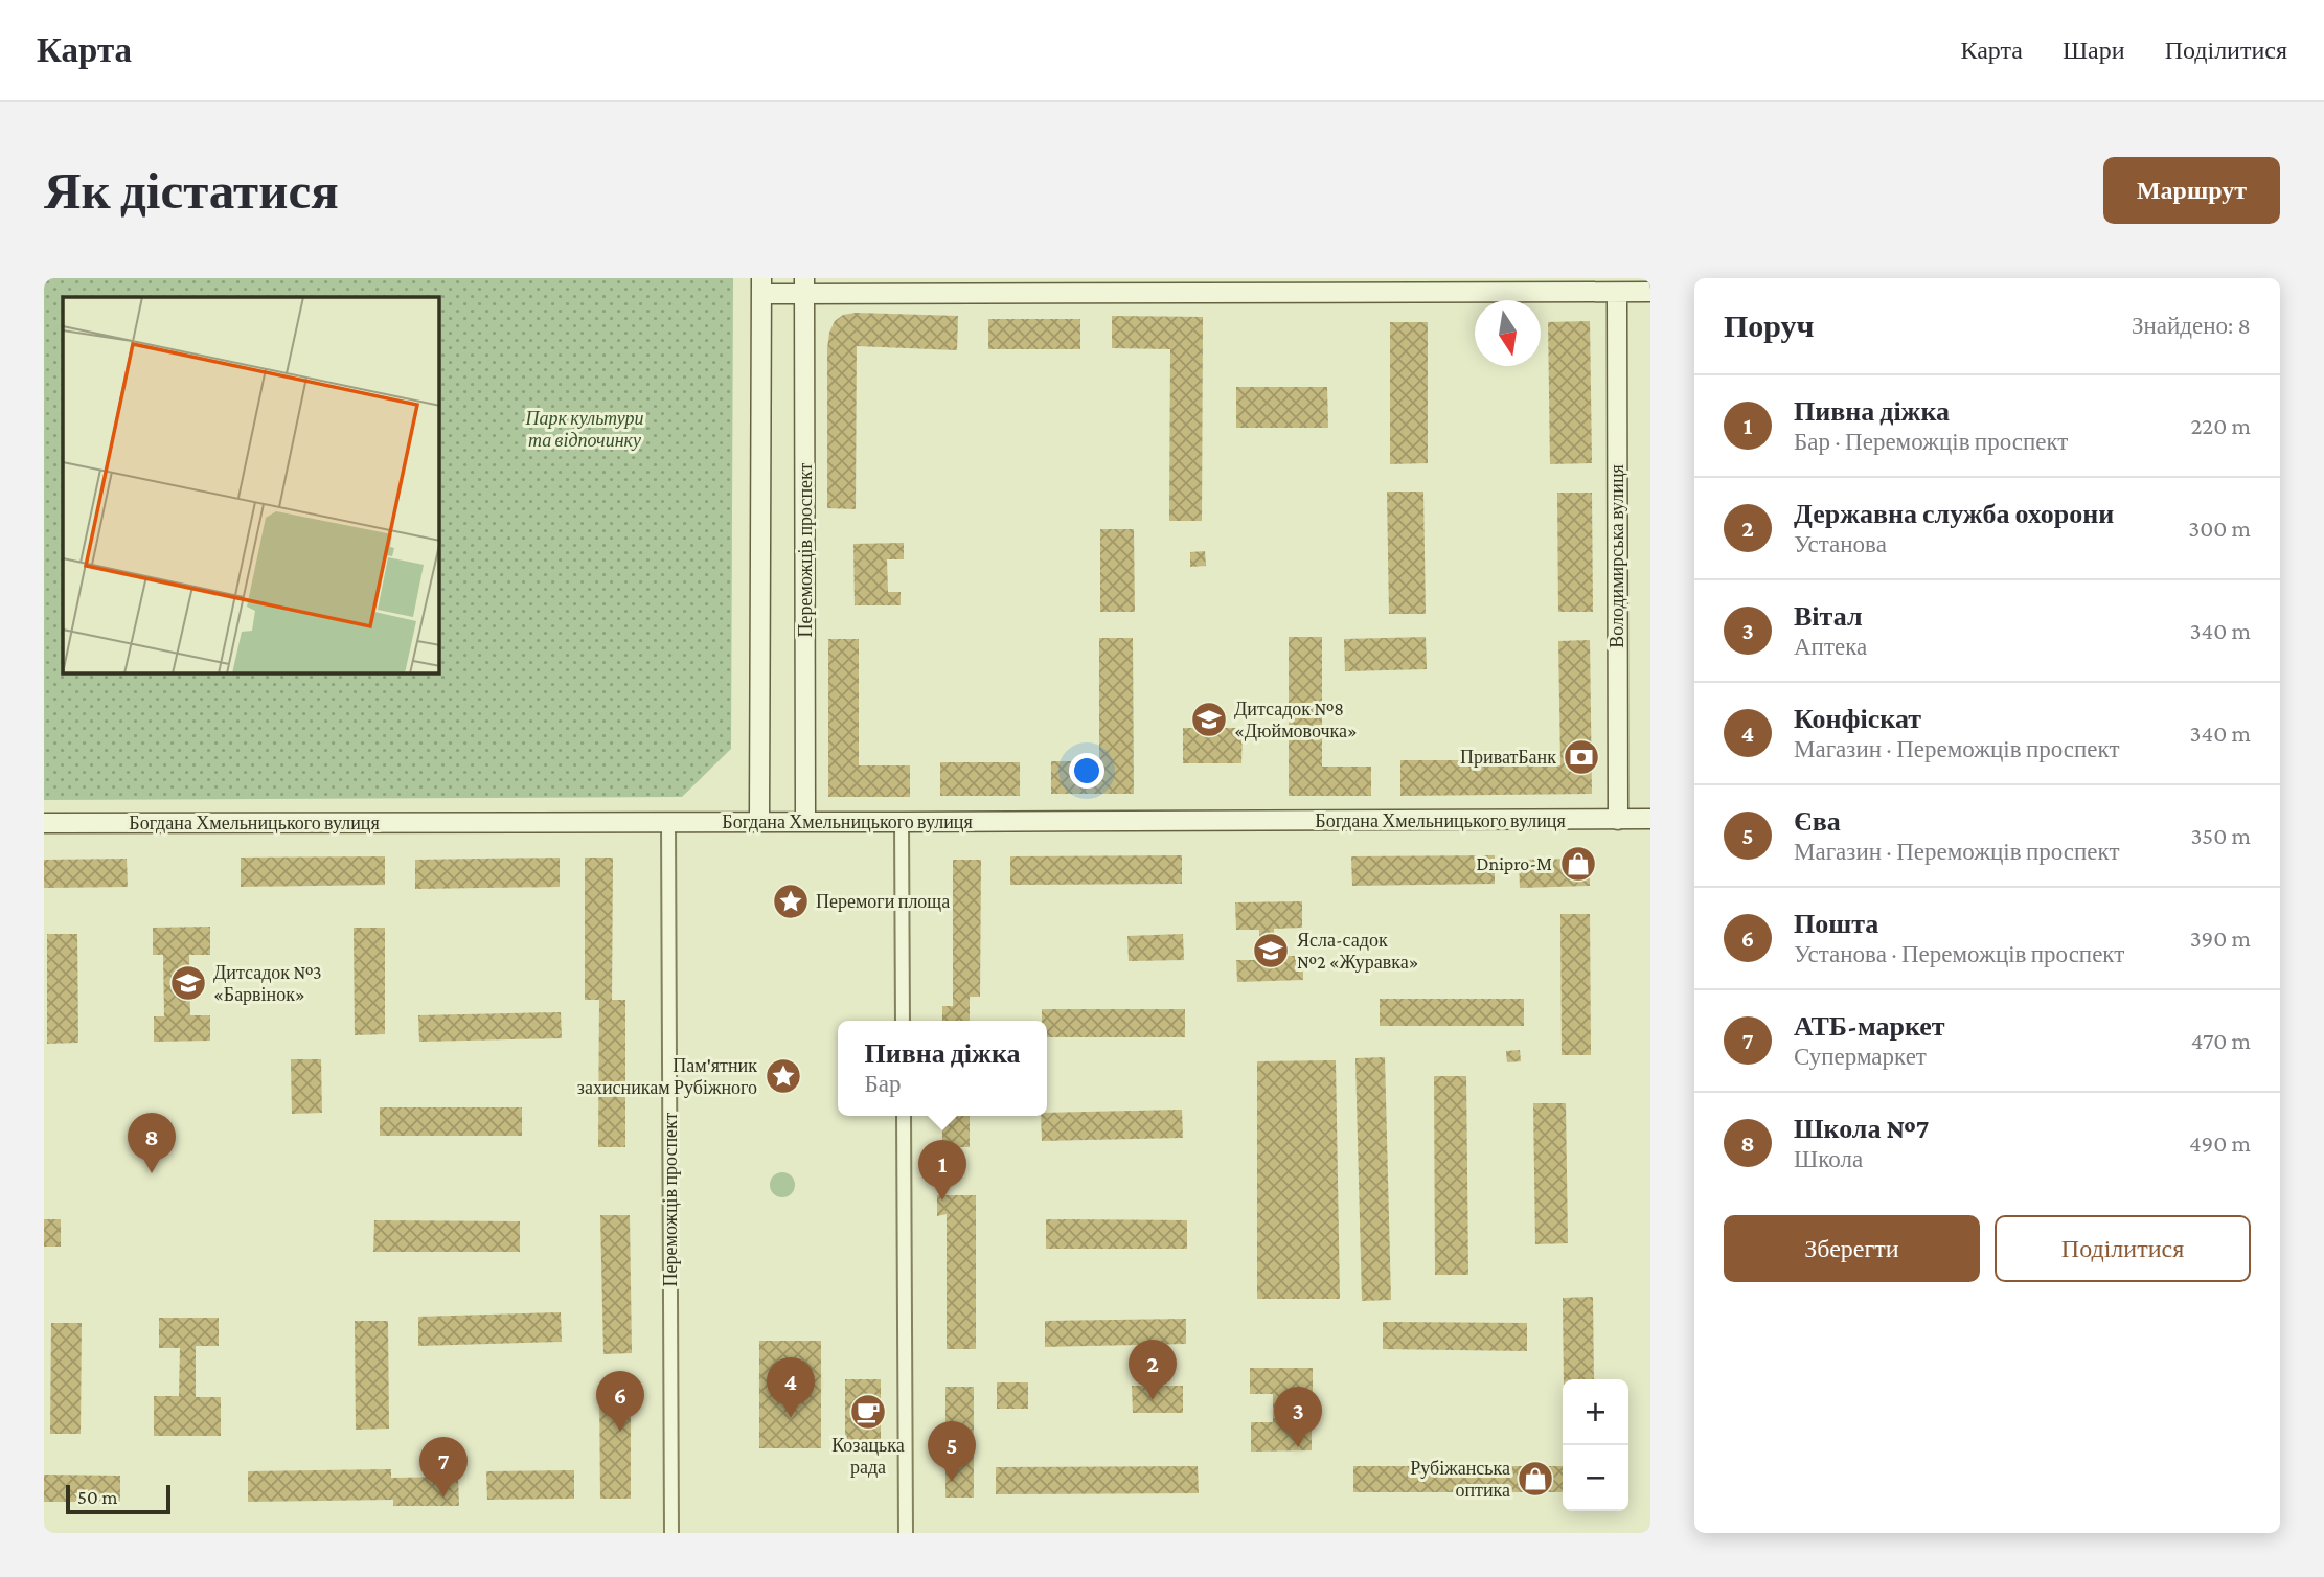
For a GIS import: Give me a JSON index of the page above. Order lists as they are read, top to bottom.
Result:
{
  "streets": {
    "street": ["Переможців проспект", "Володимирська вулиця", "Богдана Хмельницького вулиця"]
  },
  "crossings": [
    ["Переможців проспект", "Богдана Хмельницького вулиця"],
    ["Володимирська вулиця", "Богдана Хмельницького вулиця"]
  ],
  "parks": ["Парк культури та відпочинку"],
  "places": {
    "school or university": ["Дитсадок №8 «Дюймовочка»", "Ясла-садок №2 «Журавка»", "Дитсадок №3 «Барвінок»"],
    "bank": ["ПриватБанк"],
    "shop": ["Dnipro-M", "Рубіжанська оптика"],
    "place": ["Перемоги площа", "Пам'ятник захисникам Рубіжного"],
    "cafe": ["Козацька рада"]
  },
  "scale_bar": "50 m",
  "north": "bottom",
  "page": {
    "header": "Карта",
    "nav": ["Карта", "Шари", "Поділитися"],
    "buttons": [
      "Маршрут",
      ["Зберегти", "Поділитися"]
    ],
    "title": "Як дістатися",
    "heading": ["Поруч", "Знайдено: 8"],
    "list": [
      {
        "mark": "1",
        "name": "Пивна діжка",
        "note": "Бар · Переможців проспект",
        "value": "220 m"
      },
      {
        "mark": "2",
        "name": "Державна служба охорони",
        "note": "Установа",
        "value": "300 m"
      },
      {
        "mark": "3",
        "name": "Вітал",
        "note": "Аптека",
        "value": "340 m"
      },
      {
        "mark": "4",
        "name": "Конфіскат",
        "note": "Магазин · Переможців проспект",
        "value": "340 m"
      },
      {
        "mark": "5",
        "name": "Єва",
        "note": "Магазин · Переможців проспект",
        "value": "350 m"
      },
      {
        "mark": "6",
        "name": "Пошта",
        "note": "Установа · Переможців проспект",
        "value": "390 m"
      },
      {
        "mark": "7",
        "name": "АТБ-маркет",
        "note": "Супермаркет",
        "value": "470 m"
      },
      {
        "mark": "8",
        "name": "Школа №7",
        "note": "Школа",
        "value": "490 m"
      }
    ],
    "popup": ["Пивна діжка", "Бар"],
    "pins": [
      "8",
      "1",
      "2",
      "4",
      "6",
      "3",
      "5",
      "7"
    ],
    "map_buttons": ["+", "−"],
    "scale": "50 m"
  }
}
